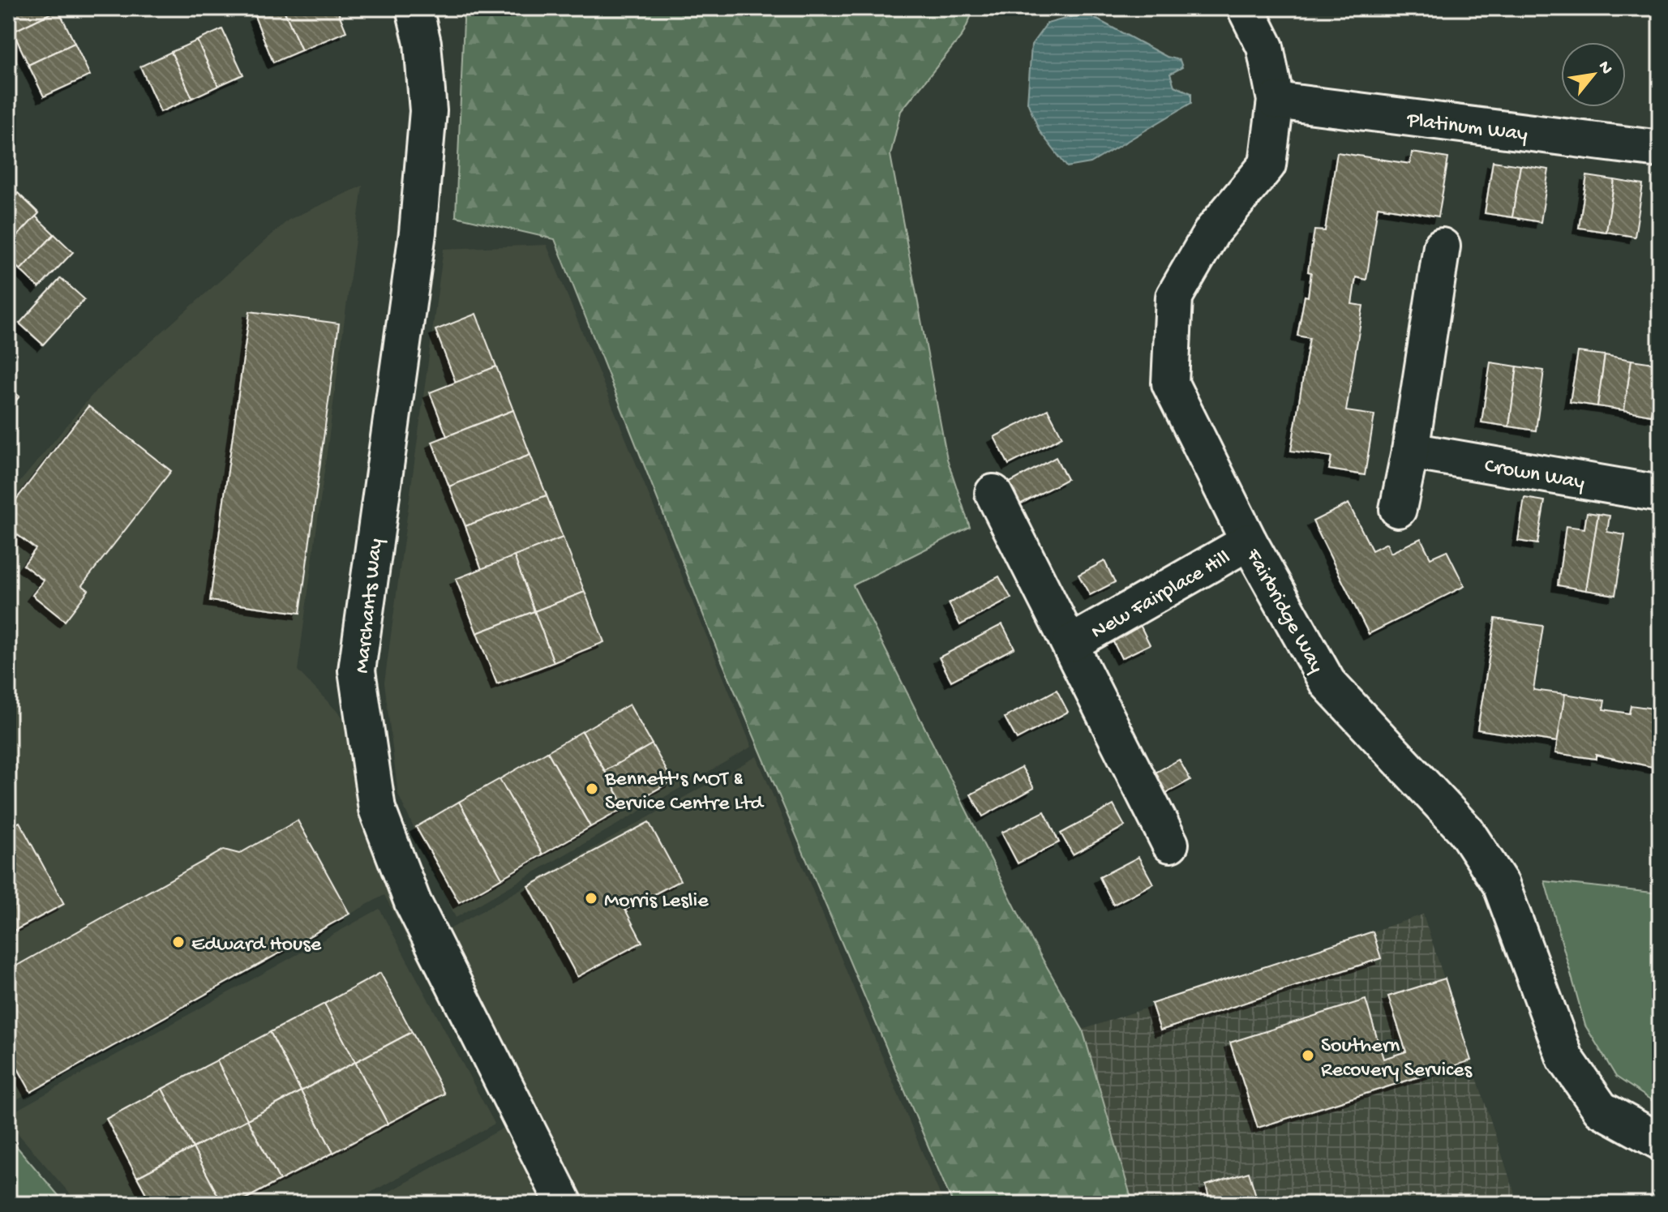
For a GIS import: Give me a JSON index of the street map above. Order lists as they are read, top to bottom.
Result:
{
  "streets": {
    "street": [
      "Platinum Way",
      "Crown Way",
      "New Fairplace Hill",
      "Marchants Way",
      "Fairbridge Way"
    ]
  },
  "crossings": [
    ["Platinum Way", "Fairbridge Way"],
    ["New Fairplace Hill", "Fairbridge Way"]
  ],
  "places": [
    "Bennett's MOT & Service Centre Ltd",
    "Morris Leslie",
    "Edward House",
    "Southern Recovery Services"
  ],
  "north": "top right"
}
